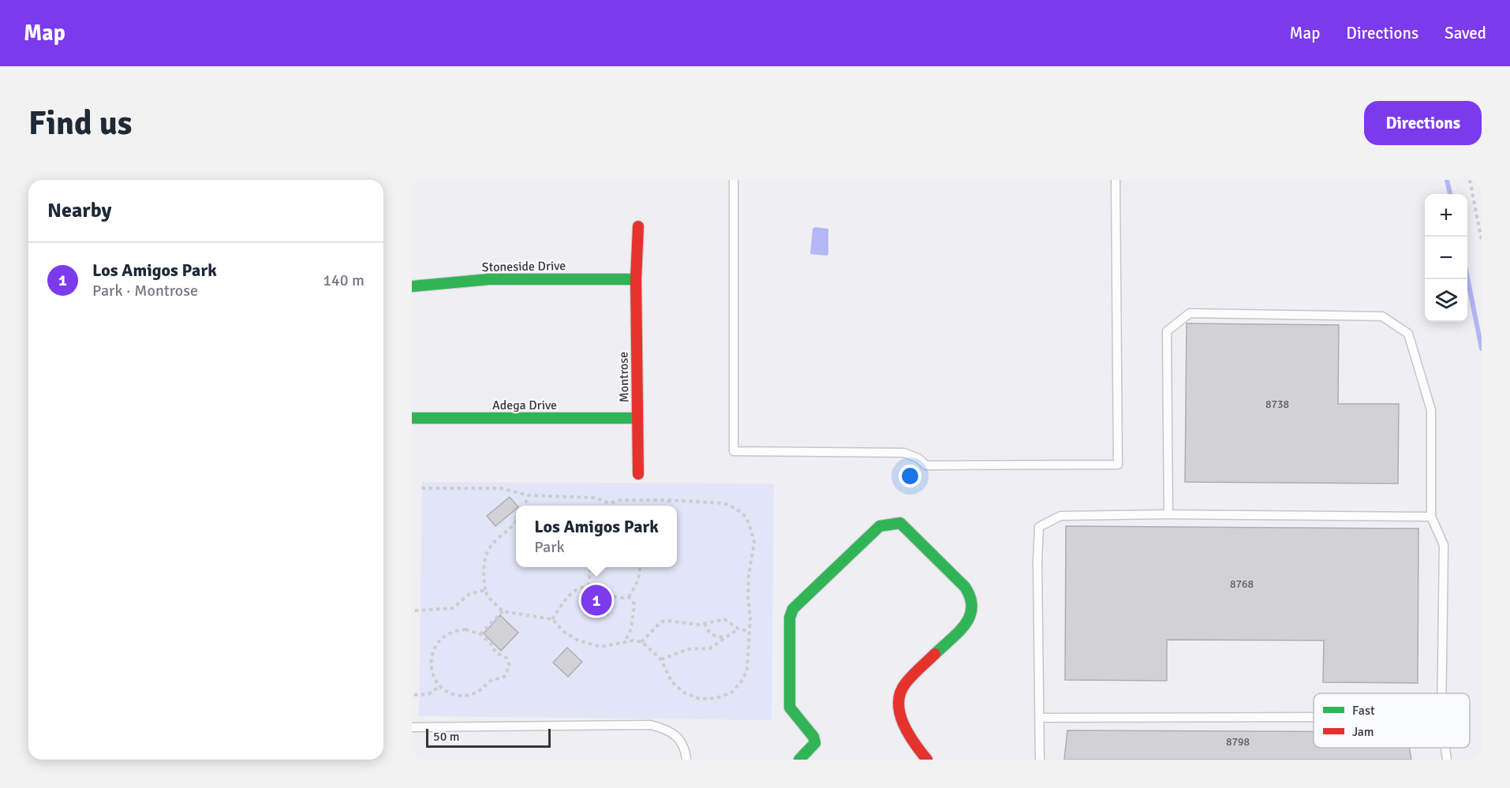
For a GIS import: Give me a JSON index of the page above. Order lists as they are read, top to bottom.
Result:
{
  "streets": {
    "street": ["Stoneside Drive", "Montrose", "Adega Drive"]
  },
  "crossings": [
    ["Stoneside Drive", "Montrose"],
    ["Montrose", "Adega Drive"]
  ],
  "house_numbers": ["8738", "8768", "8798"],
  "legend": ["Fast", "Jam"],
  "scale_bar": "50 m",
  "page": {
    "header": "Map",
    "nav": ["Map", "Directions", "Saved"],
    "buttons": "Directions",
    "title": "Find us",
    "heading": "Nearby",
    "map_buttons": ["+", "−"],
    "list": [
      {
        "mark": "1",
        "name": "Los Amigos Park",
        "note": "Park · Montrose",
        "value": "140 m"
      }
    ],
    "popup": ["Los Amigos Park", "Park"],
    "pins": "1",
    "scale": "50 m"
  }
}
